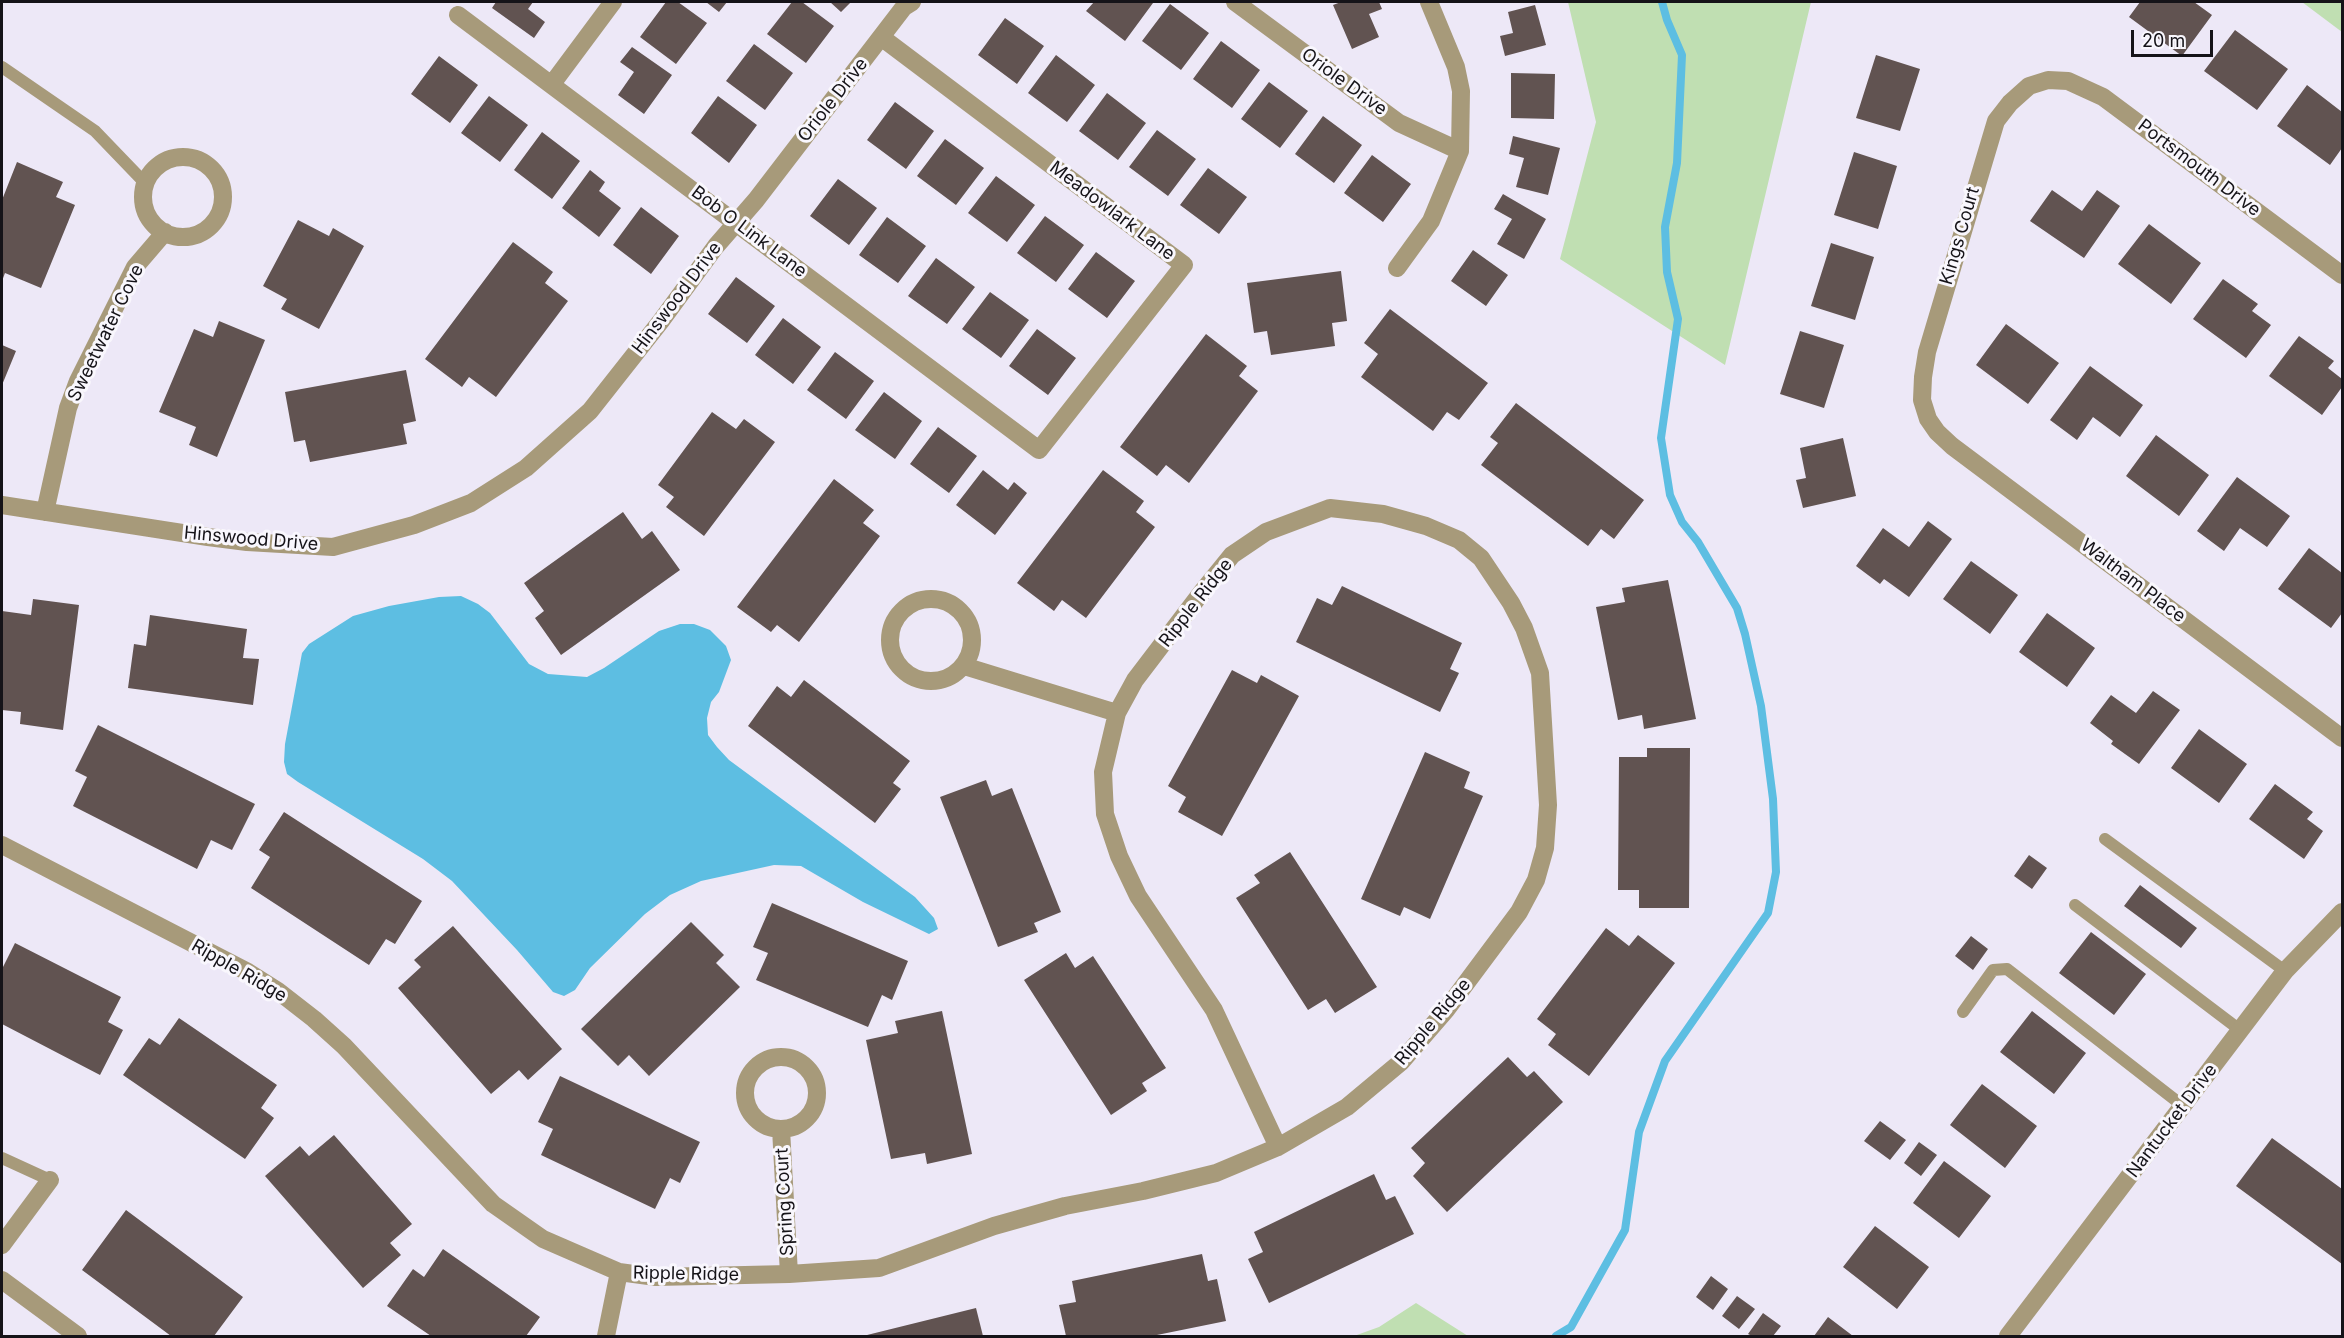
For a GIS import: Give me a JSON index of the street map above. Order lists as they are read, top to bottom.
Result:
{
  "streets": {
    "street": [
      "Oriole Drive",
      "Portsmouth Drive",
      "Meadowlark Lane",
      "Bob O Link Lane",
      "Kings Court",
      "Hinswood Drive",
      "Sweetwater Cove",
      "Waltham Place",
      "Ripple Ridge",
      "Nantucket Drive",
      "Spring Court"
    ]
  },
  "crossings": [
    ["Oriole Drive", "Meadowlark Lane"],
    ["Oriole Drive", "Hinswood Drive"],
    ["Portsmouth Drive", "Kings Court"],
    ["Meadowlark Lane", "Bob O Link Lane"],
    ["Bob O Link Lane", "Hinswood Drive"],
    ["Kings Court", "Waltham Place"],
    ["Hinswood Drive", "Sweetwater Cove"],
    ["Ripple Ridge", "Spring Court"]
  ],
  "scale_bar": "20 m"
}
